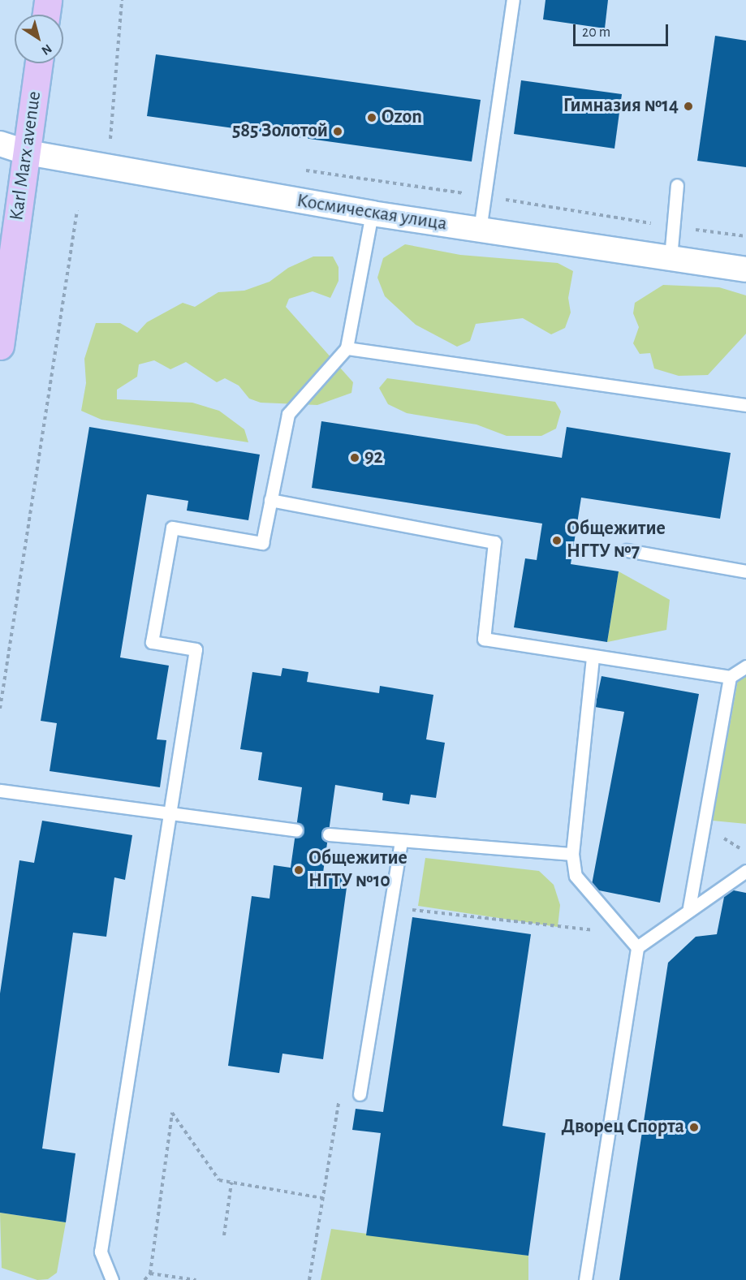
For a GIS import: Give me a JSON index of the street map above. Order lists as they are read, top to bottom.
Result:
{
  "streets": {
    "main road": ["Karl Marx avenue"],
    "street": ["Космическая улица"]
  },
  "crossings": [
    ["Karl Marx avenue", "Космическая улица"]
  ],
  "places": [
    "Гимназия №14",
    "Ozon",
    "585 Золотой",
    "92",
    "Общежитие НГТУ №7",
    "Общежитие НГТУ №10",
    "Дворец Спорта"
  ],
  "scale_bar": "20 m",
  "north": "bottom right"
}
